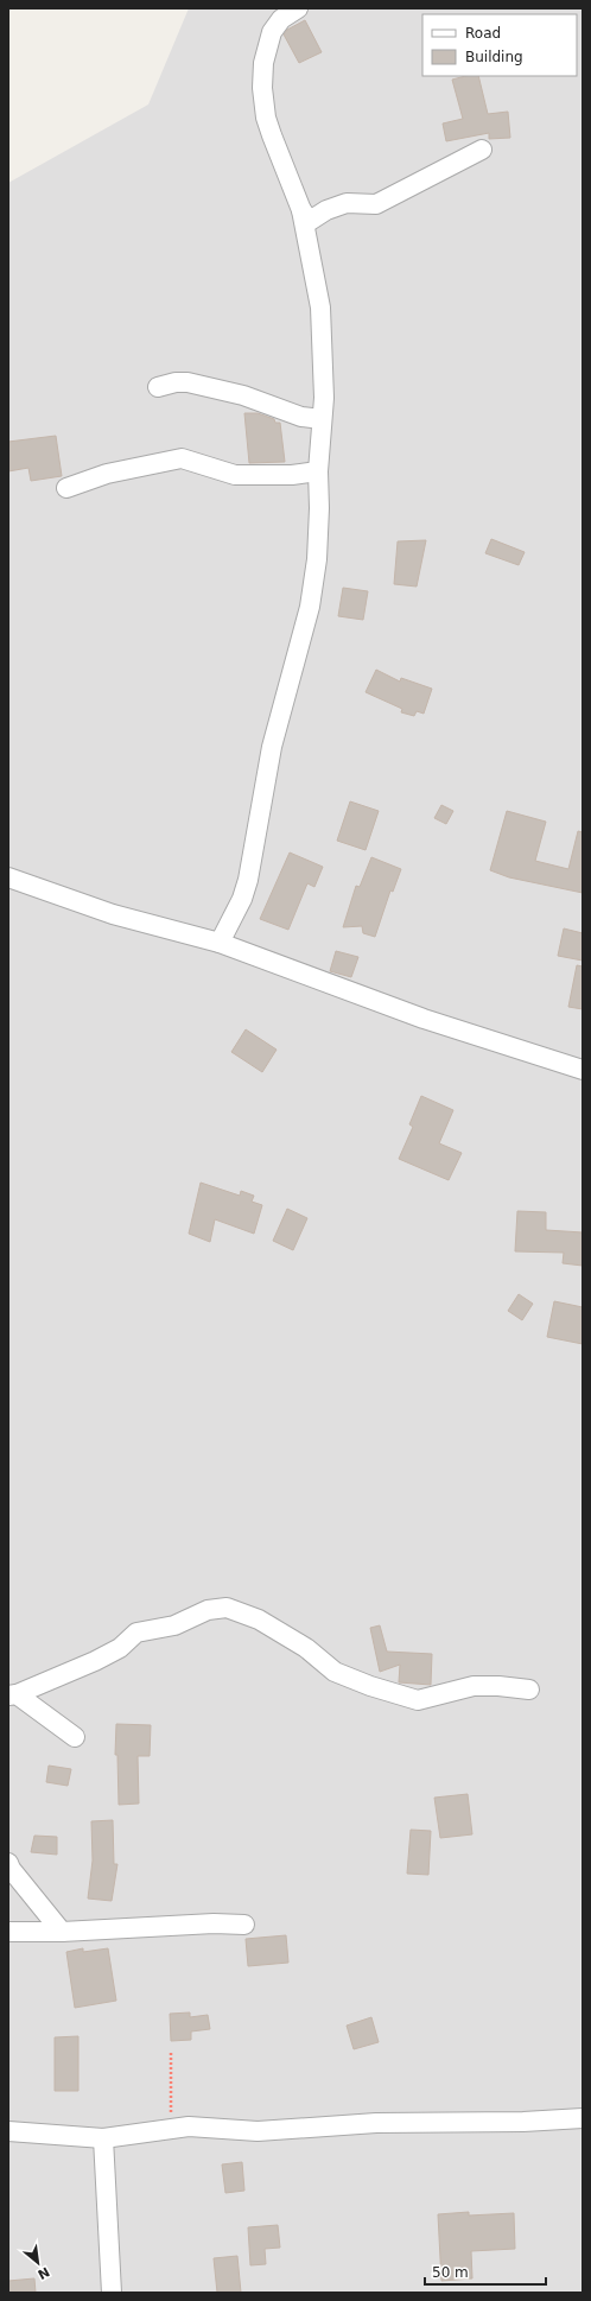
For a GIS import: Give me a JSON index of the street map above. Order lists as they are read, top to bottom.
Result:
{
  "legend": ["Road", "Building"],
  "scale_bar": "50 m",
  "north": "bottom right"
}
